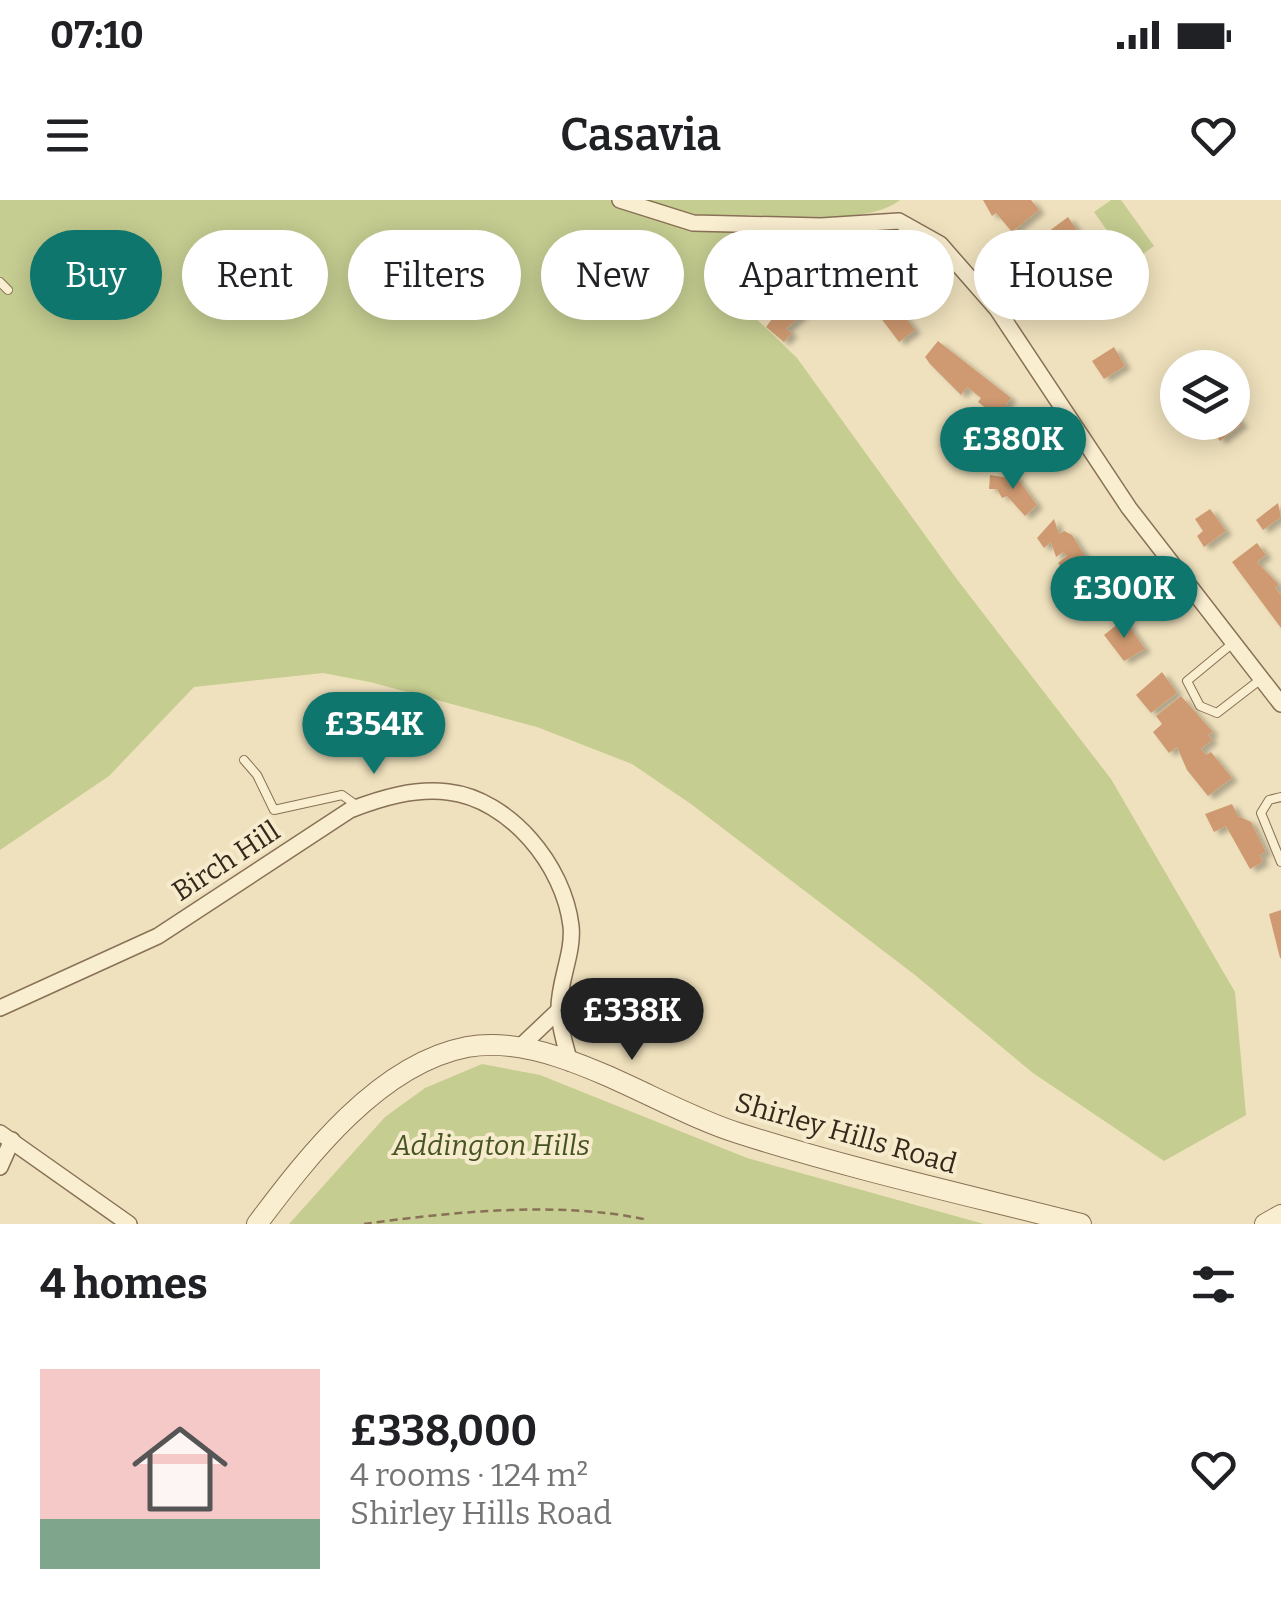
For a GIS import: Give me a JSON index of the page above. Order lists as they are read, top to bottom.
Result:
{
  "streets": {
    "street": ["Birch Hill", "Shirley Hills Road"]
  },
  "crossings": [
    ["Birch Hill", "Shirley Hills Road"]
  ],
  "parks": ["Addington Hills"],
  "page": {
    "status": "07:10",
    "header": "Casavia",
    "chip": [
      "Buy",
      "Rent",
      "Filters",
      "New",
      "Apartment",
      "House"
    ],
    "price": [
      "£380K",
      "£300K",
      "£354K",
      "£338K"
    ],
    "heading": "4 homes",
    "list": [
      {
        "name": "£338,000",
        "note": "4 rooms · 124 m² · Shirley Hills Road"
      }
    ]
  }
}
